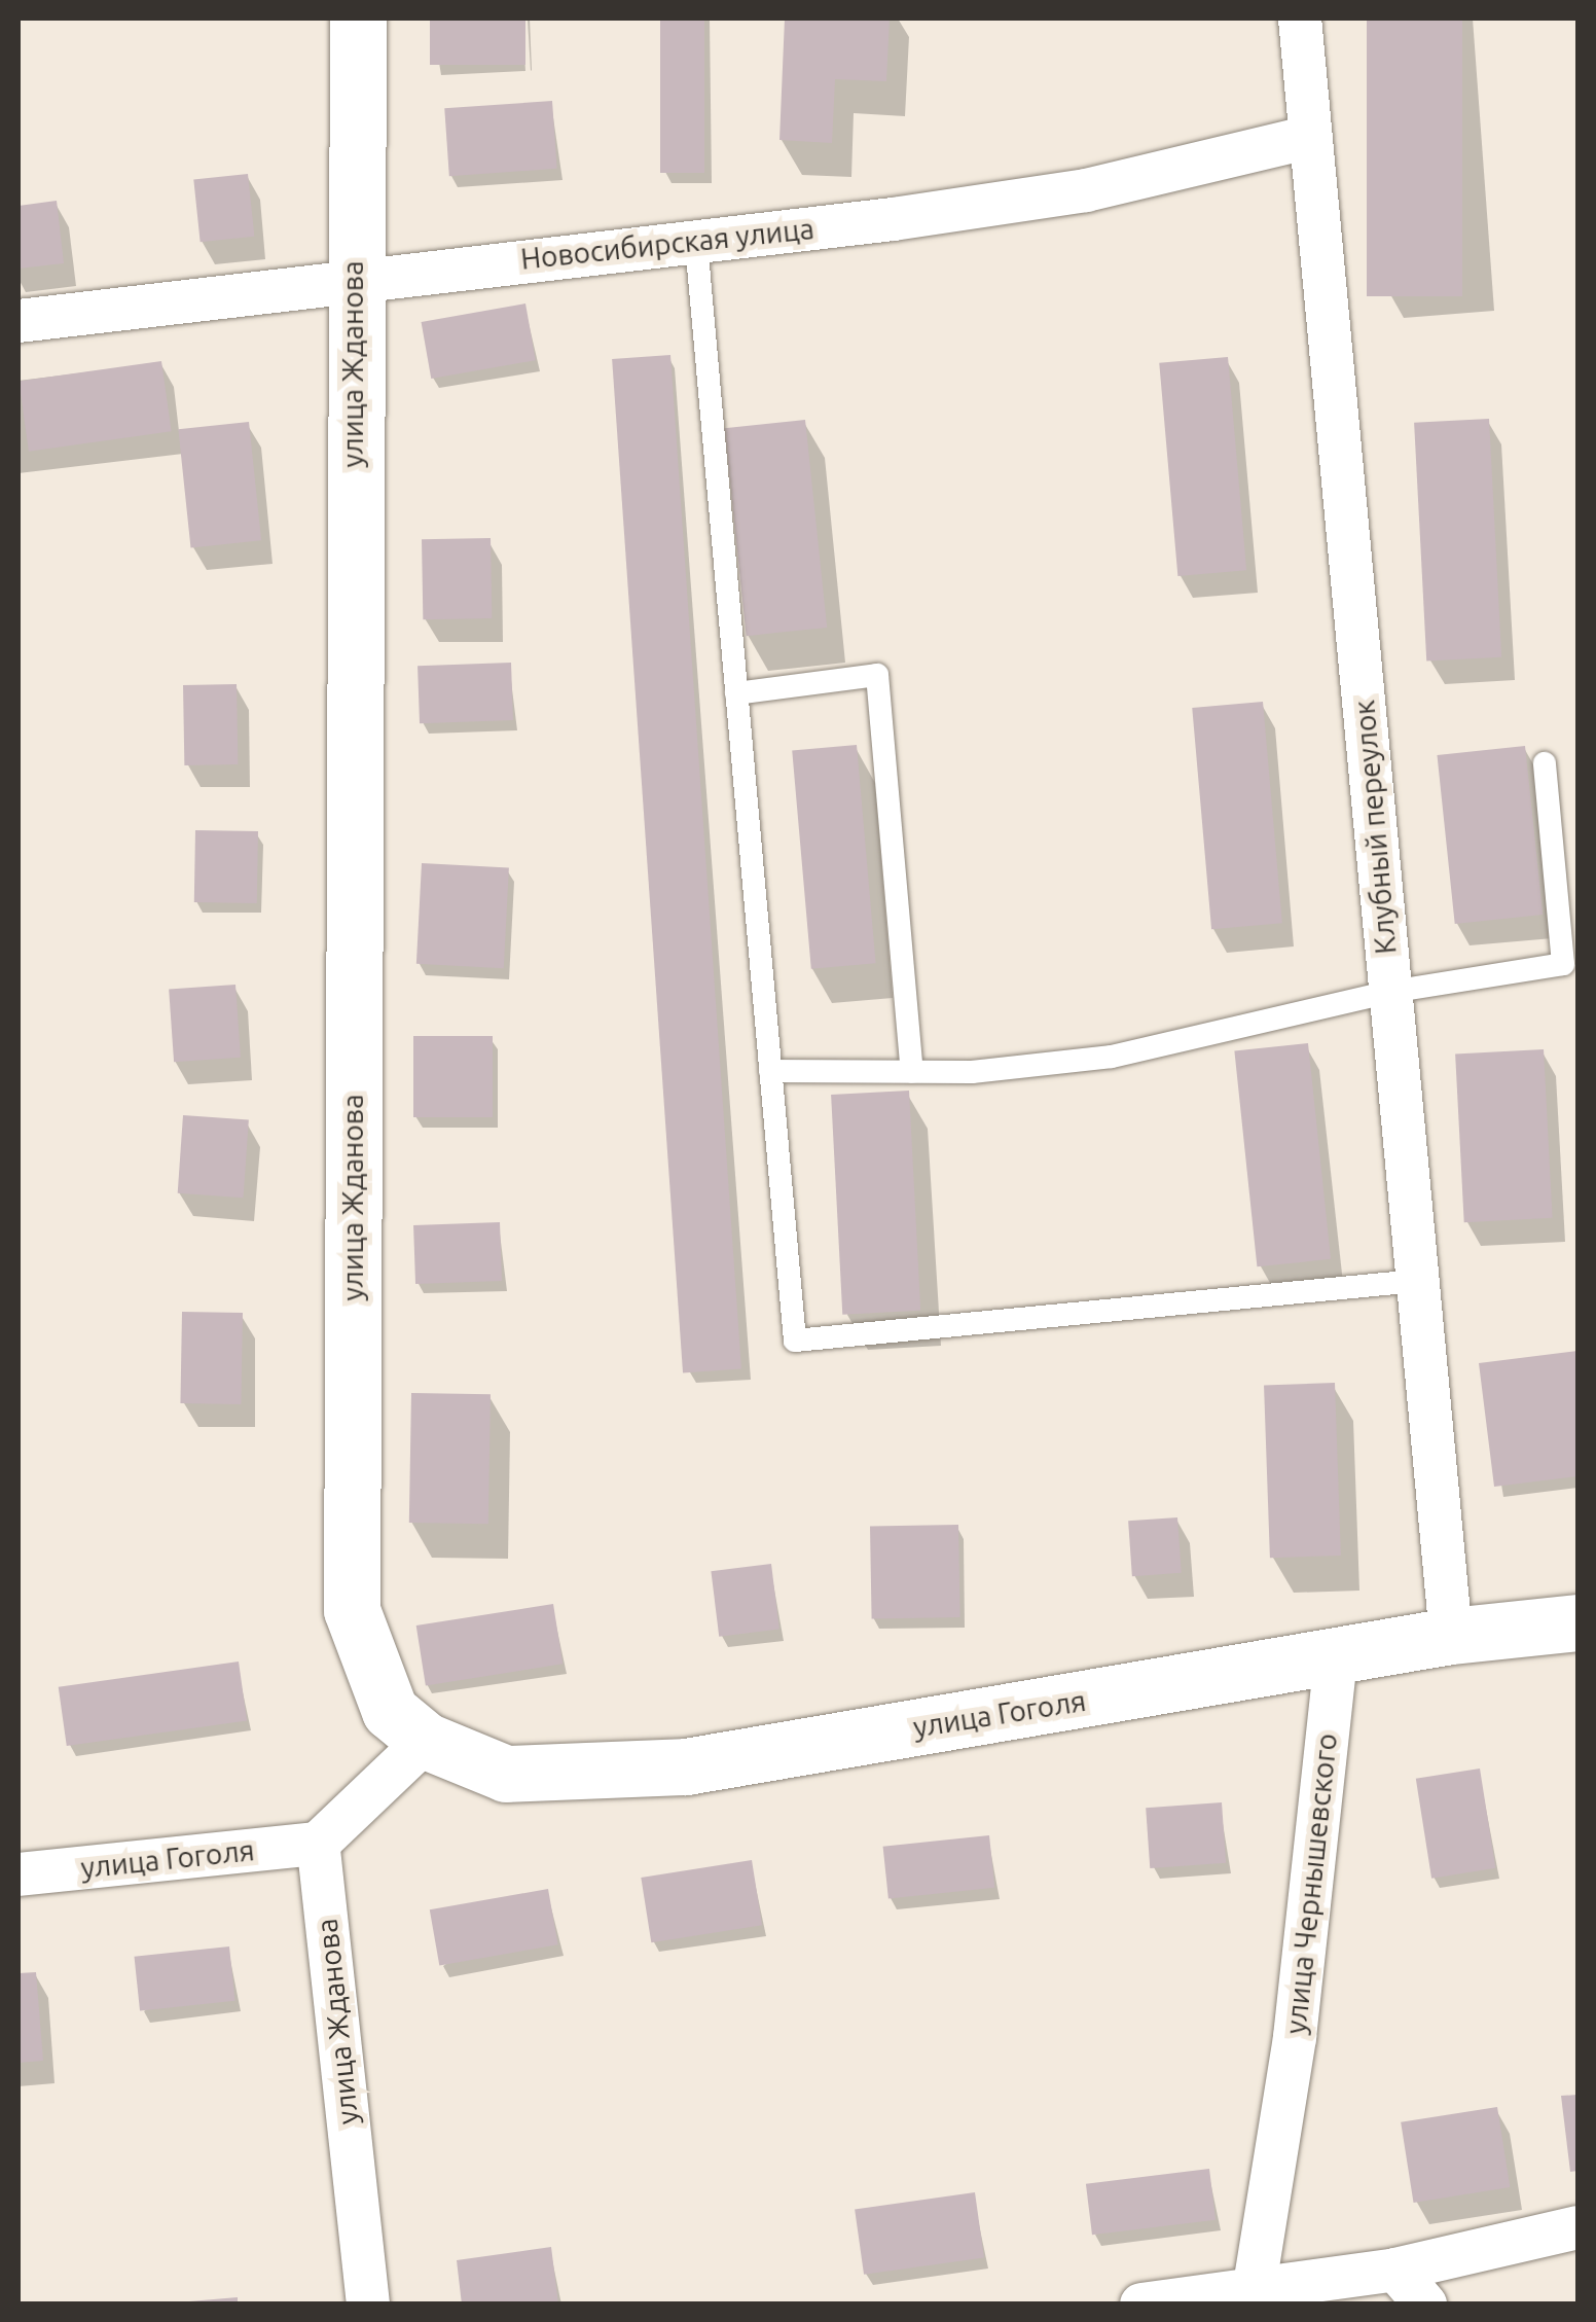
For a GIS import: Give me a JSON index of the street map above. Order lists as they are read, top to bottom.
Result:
{
  "streets": {
    "main road": ["улица Жданова", "улица Гоголя"],
    "street": ["Новосибирская улица", "Клубный переулок", "улица Чернышевского"]
  },
  "crossings": [
    ["Новосибирская улица", "улица Жданова"],
    ["Новосибирская улица", "Клубный переулок"],
    ["улица Жданова", "улица Гоголя"],
    ["Клубный переулок", "улица Гоголя"],
    ["улица Гоголя", "улица Чернышевского"]
  ]
}
